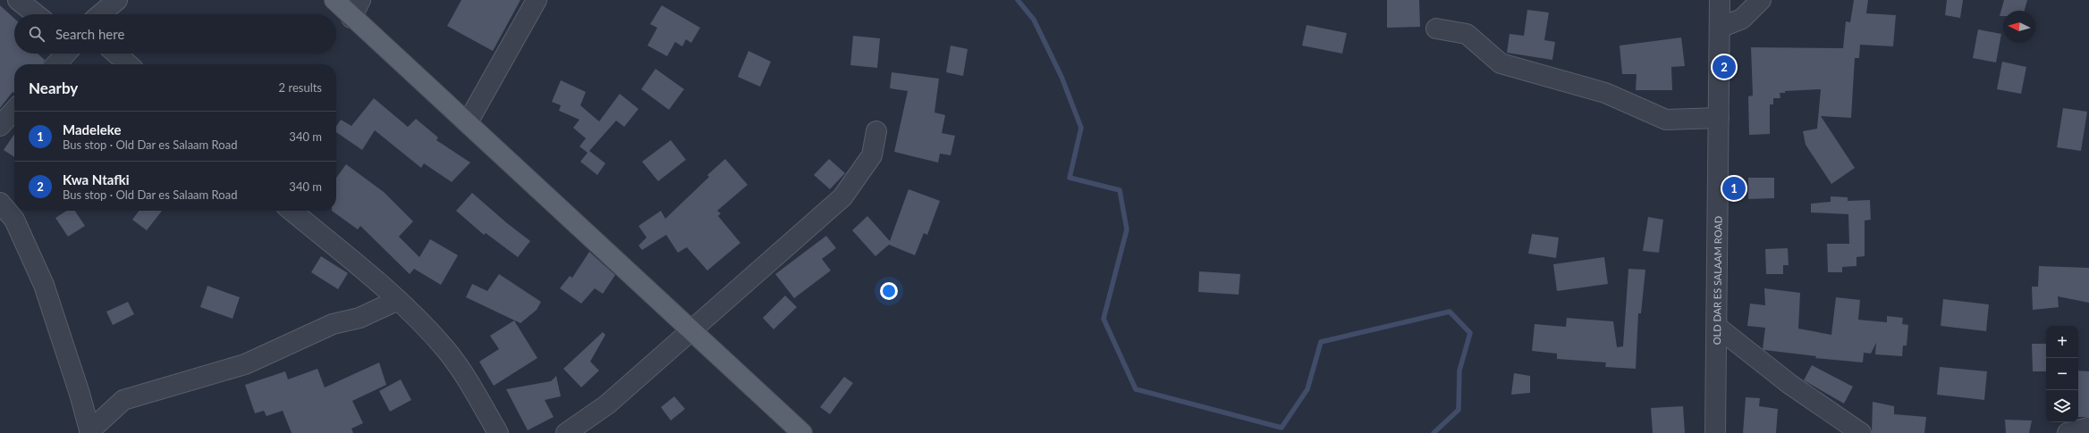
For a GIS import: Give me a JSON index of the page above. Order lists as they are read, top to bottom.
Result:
{
  "streets": {
    "street": ["OLD DAR ES SALAAM ROAD"]
  },
  "north": "left",
  "page": {
    "search": "Search here",
    "pins": ["2", "1"],
    "heading": ["Nearby", "2 results"],
    "list": [
      {
        "mark": "1",
        "name": "Madeleke",
        "note": "Bus stop · Old Dar es Salaam Road",
        "value": "340 m"
      },
      {
        "mark": "2",
        "name": "Kwa Ntafki",
        "note": "Bus stop · Old Dar es Salaam Road",
        "value": "340 m"
      }
    ],
    "map_buttons": ["+", "−"]
  }
}
